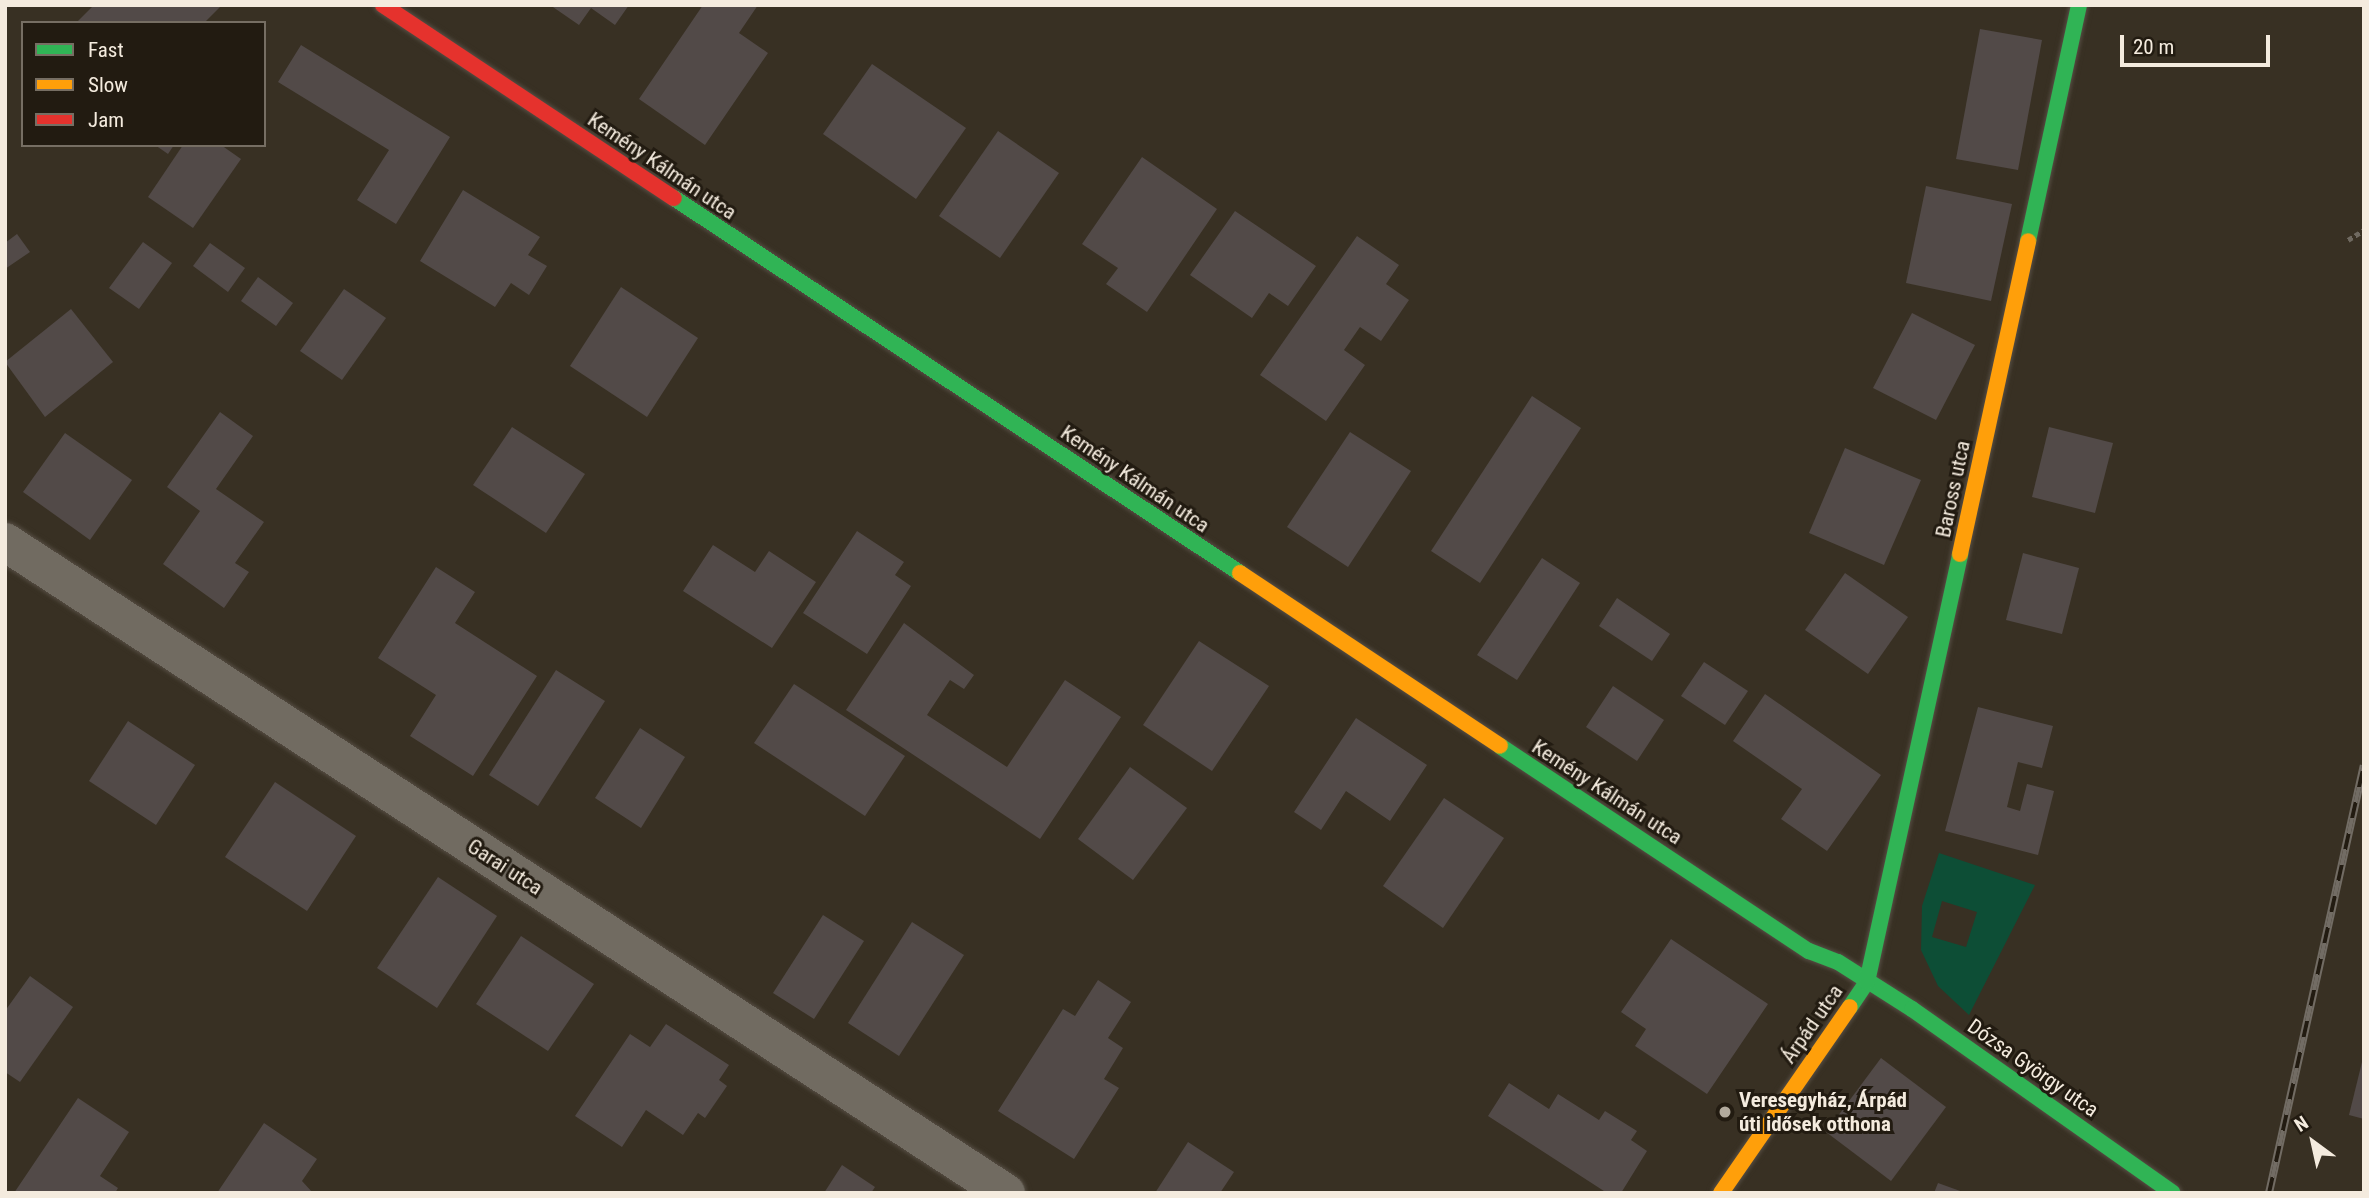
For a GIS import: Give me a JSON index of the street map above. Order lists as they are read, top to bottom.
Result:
{
  "streets": {
    "street": [
      "Kemény Kálmán utca",
      "Baross utca",
      "Garai utca",
      "Árpád utca",
      "Dózsa György utca"
    ]
  },
  "crossings": [
    ["Kemény Kálmán utca", "Baross utca"],
    ["Kemény Kálmán utca", "Árpád utca"],
    ["Kemény Kálmán utca", "Dózsa György utca"],
    ["Baross utca", "Árpád utca"],
    ["Baross utca", "Dózsa György utca"],
    ["Árpád utca", "Dózsa György utca"]
  ],
  "places": ["Veresegyház, Árpád úti idősek otthona"],
  "legend": ["Fast", "Slow", "Jam"],
  "scale_bar": "20 m",
  "north": "top left"
}
